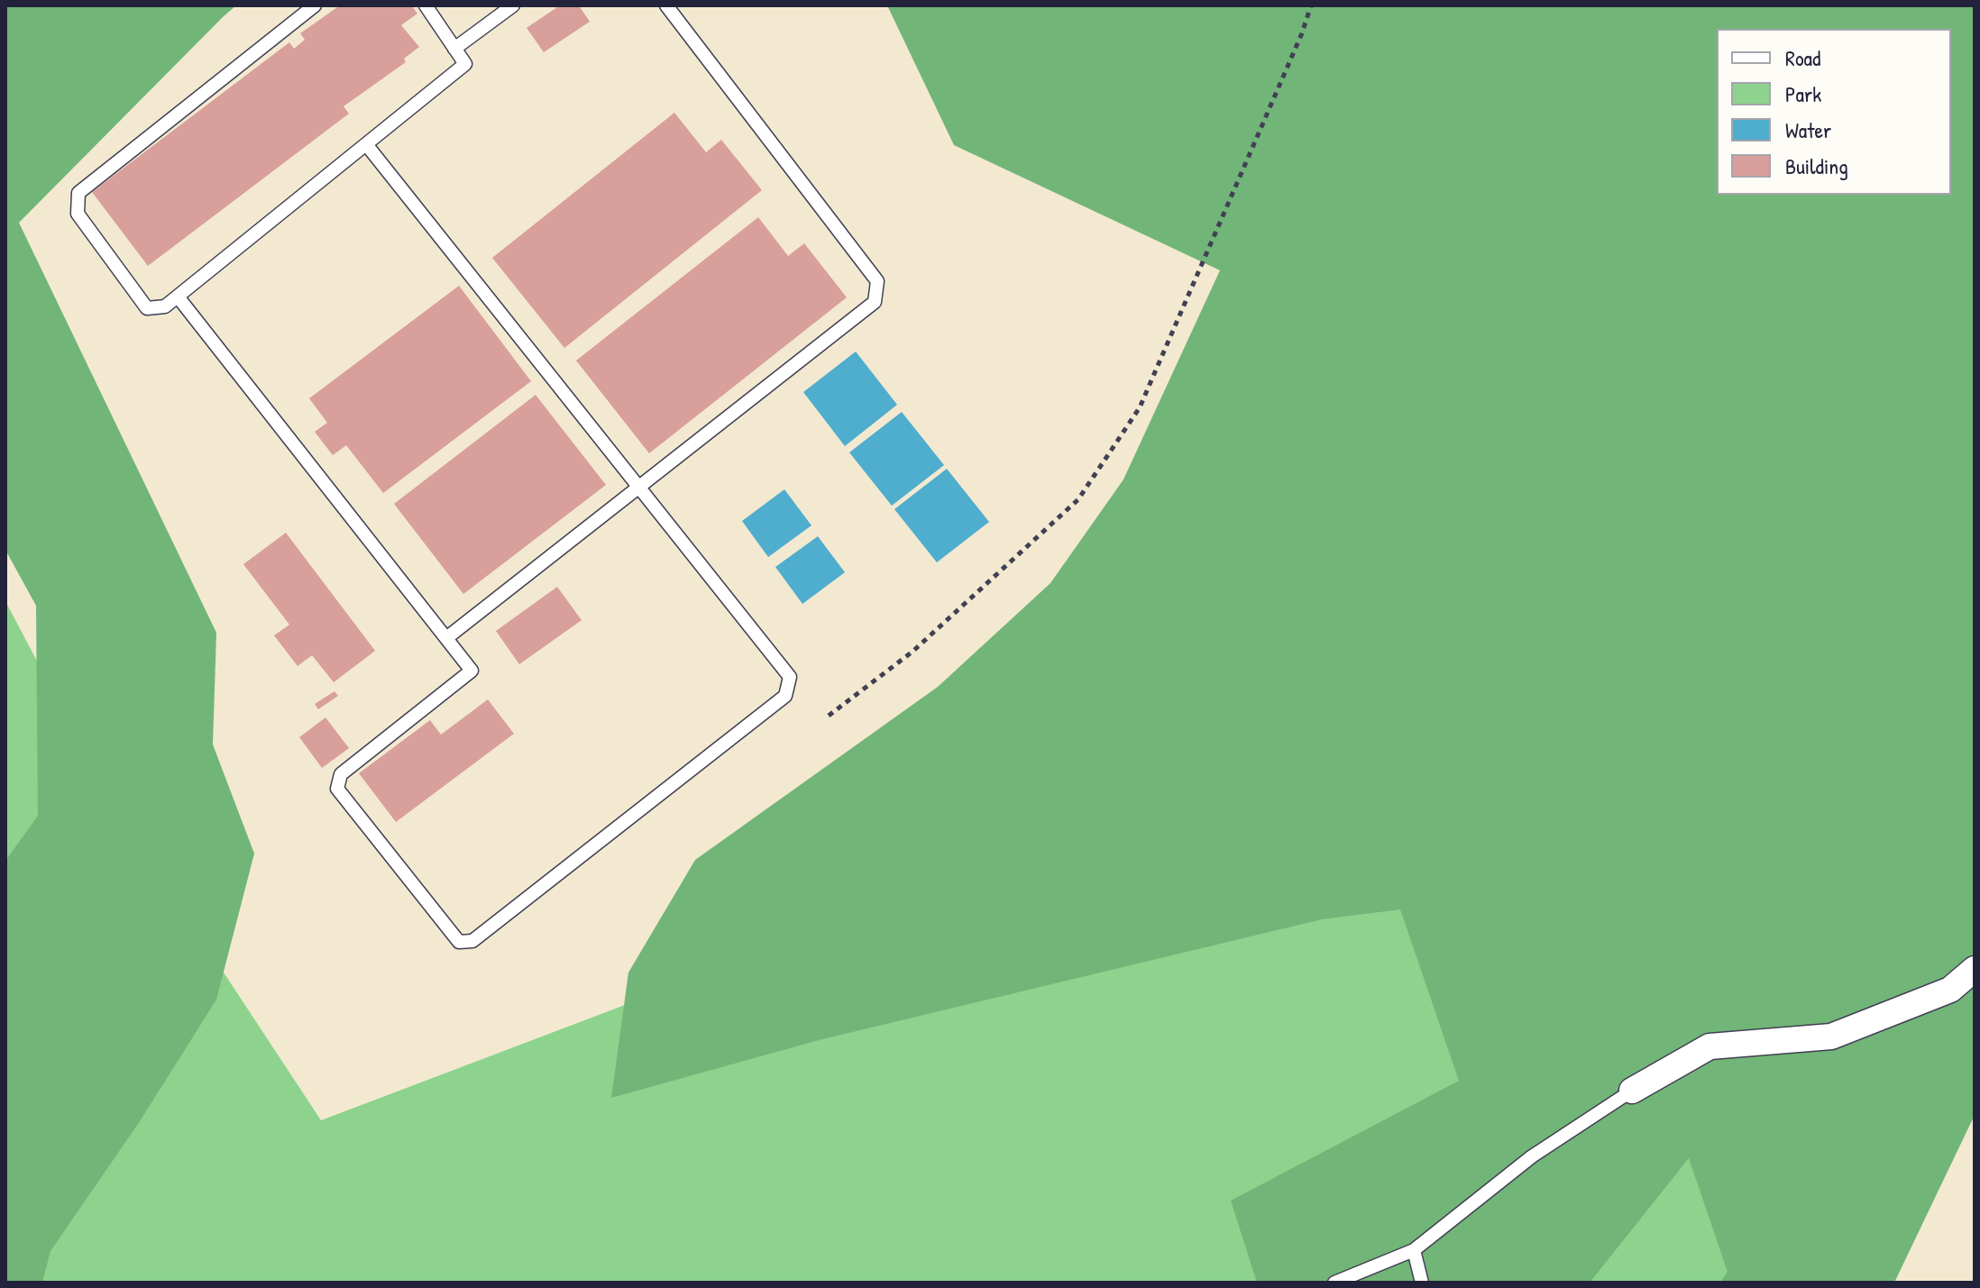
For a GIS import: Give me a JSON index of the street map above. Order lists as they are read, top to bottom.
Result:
{
  "legend": [
    "Road",
    "Park",
    "Water",
    "Building"
  ]
}
